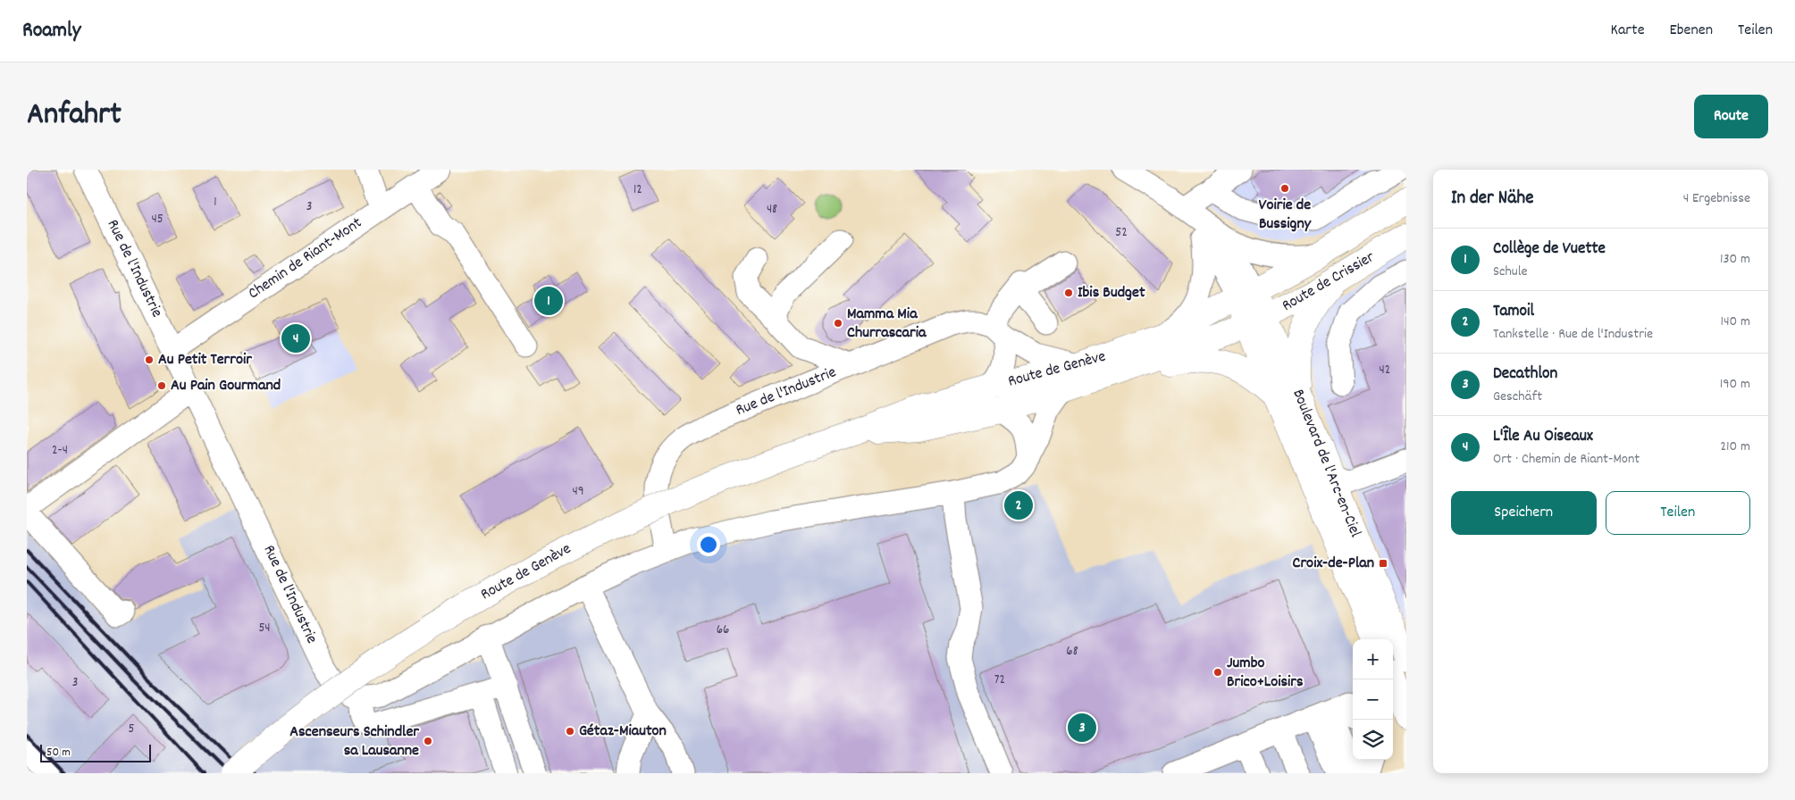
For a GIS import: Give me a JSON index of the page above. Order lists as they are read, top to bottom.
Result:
{
  "streets": {
    "main road": ["Route de Crissier", "Route de Genève", "Boulevard de l'Arc-en-Ciel"],
    "street": ["Chemin de Riant-Mont", "Rue de l'Industrie"]
  },
  "crossings": [
    ["Chemin de Riant-Mont", "Rue de l'Industrie"],
    ["Rue de l'Industrie", "Route de Genève"],
    ["Route de Crissier", "Route de Genève"],
    ["Route de Crissier", "Boulevard de l'Arc-en-Ciel"],
    ["Route de Genève", "Boulevard de l'Arc-en-Ciel"]
  ],
  "places": {
    "other": [
      "Voirie de Bussigny",
      "Ibis Budget",
      "Mamma Mia Churrascaria",
      "Au Petit Terroir",
      "Au Pain Gourmand",
      "Jumbo Brico+Loisirs",
      "Gétaz-Miauton",
      "Ascenseurs Schindler sa Lausanne"
    ],
    "transit": ["Croix-de-Plan"]
  },
  "house_numbers": [
    "12",
    "1",
    "3",
    "48",
    "45",
    "52",
    "42",
    "2-4",
    "49",
    "54",
    "66",
    "68",
    "72",
    "3",
    "5"
  ],
  "scale_bar": "50 m",
  "page": {
    "header": "Roamly",
    "nav": ["Karte", "Ebenen", "Teilen"],
    "title": "Anfahrt",
    "buttons": [
      "Route",
      ["Speichern", "Teilen"]
    ],
    "heading": ["In der Nähe", "4 Ergebnisse"],
    "list": [
      {
        "mark": "1",
        "name": "Collège de Vuette",
        "note": "Schule",
        "value": "130 m"
      },
      {
        "mark": "2",
        "name": "Tamoil",
        "note": "Tankstelle · Rue de l'Industrie",
        "value": "140 m"
      },
      {
        "mark": "3",
        "name": "Decathlon",
        "note": "Geschäft",
        "value": "190 m"
      },
      {
        "mark": "4",
        "name": "L'Île Au Oiseaux",
        "note": "Ort · Chemin de Riant-Mont",
        "value": "210 m"
      }
    ],
    "pins": [
      "1",
      "4",
      "2",
      "3"
    ],
    "map_buttons": ["+", "−"],
    "scale": "50 m"
  }
}
